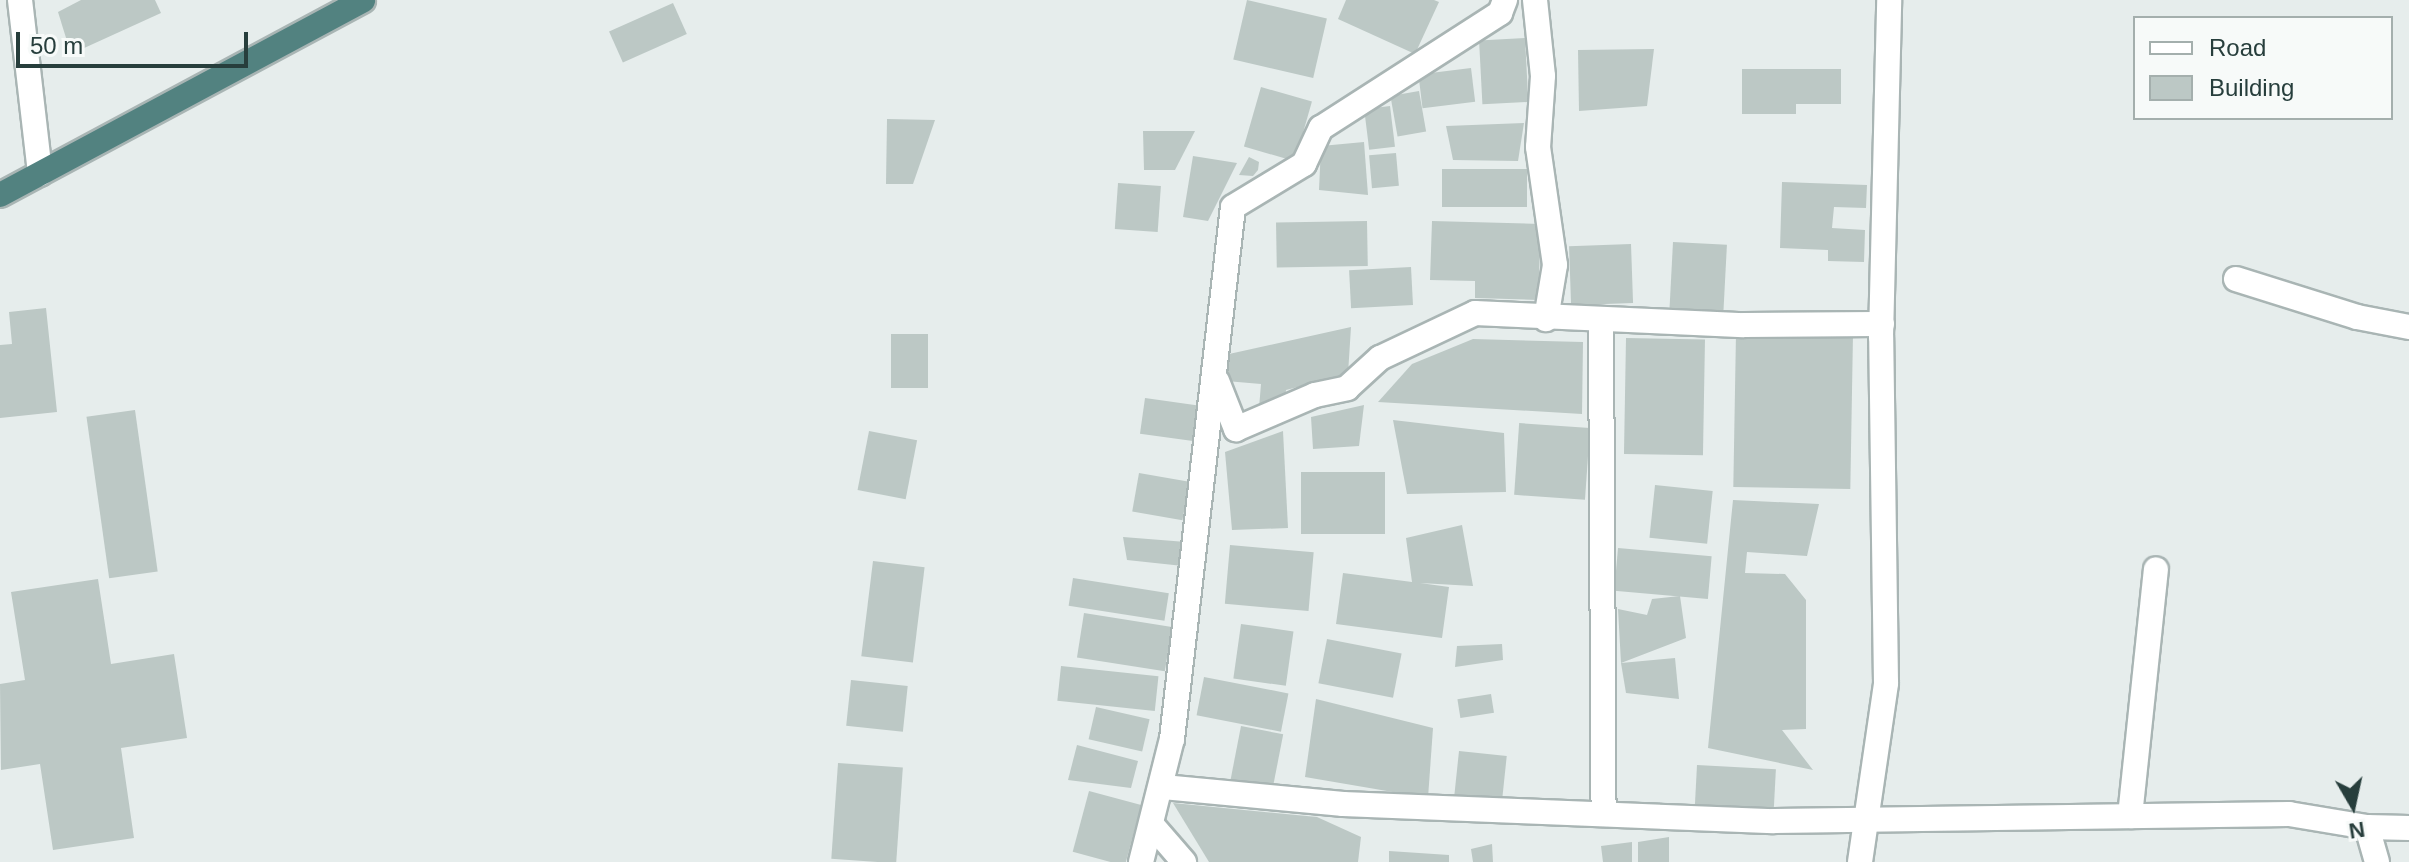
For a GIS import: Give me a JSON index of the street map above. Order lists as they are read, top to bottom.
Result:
{
  "legend": ["Road", "Building"],
  "scale_bar": "50 m",
  "north": "bottom"
}
